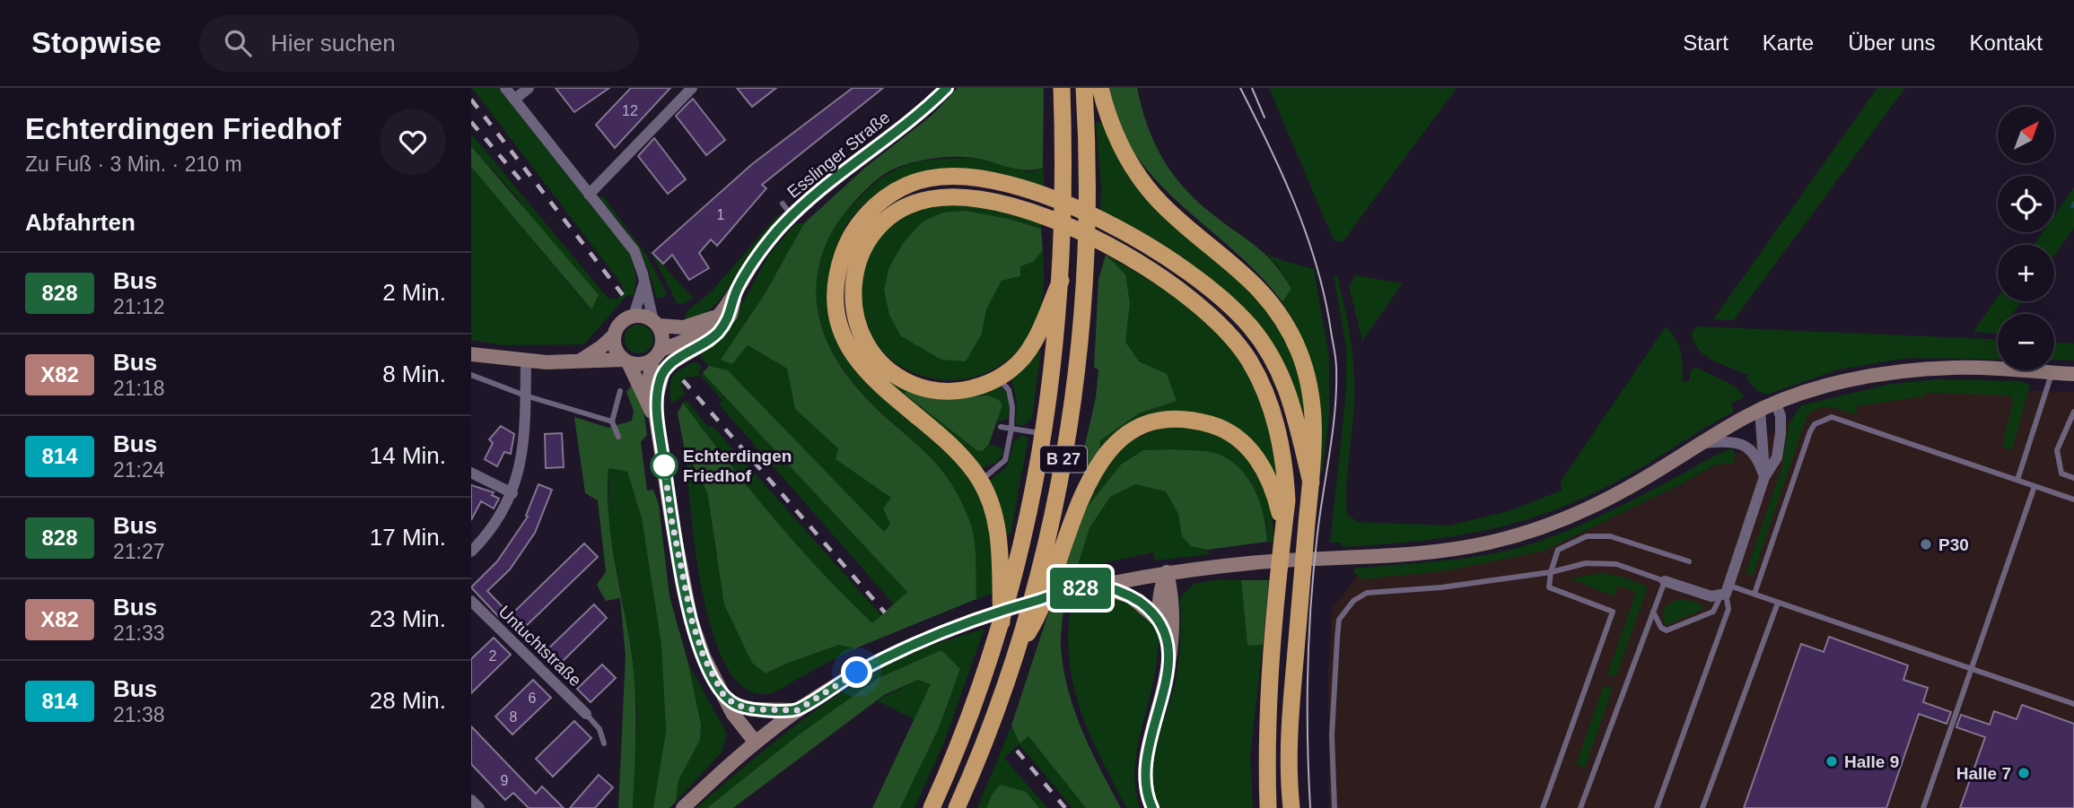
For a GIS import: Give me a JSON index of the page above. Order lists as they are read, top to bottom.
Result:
{
  "streets": {
    "highway": ["B 27"],
    "main road": ["Esslinger Straße"],
    "street": ["Untuchtstraße"]
  },
  "places": [
    "Echterdingen Friedhof",
    "P30",
    "Halle 9",
    "Halle 7"
  ],
  "lines": ["bus line 828"],
  "house_numbers": [
    "12",
    "1",
    "2",
    "6",
    "8",
    "9"
  ],
  "north": "top right",
  "page": {
    "header": "Stopwise",
    "search": "Hier suchen",
    "nav": [
      "Start",
      "Karte",
      "Über uns",
      "Kontakt"
    ],
    "heading": [
      ["Echterdingen Friedhof", "Zu Fuß · 3 Min. · 210 m"],
      "Abfahrten"
    ],
    "on_map": "828",
    "map_buttons": ["+", "−"],
    "list": [
      {
        "mark": "828",
        "name": "Bus",
        "note": "21:12",
        "value": "2 Min."
      },
      {
        "mark": "X82",
        "name": "Bus",
        "note": "21:18",
        "value": "8 Min."
      },
      {
        "mark": "814",
        "name": "Bus",
        "note": "21:24",
        "value": "14 Min."
      },
      {
        "mark": "828",
        "name": "Bus",
        "note": "21:27",
        "value": "17 Min."
      },
      {
        "mark": "X82",
        "name": "Bus",
        "note": "21:33",
        "value": "23 Min."
      },
      {
        "mark": "814",
        "name": "Bus",
        "note": "21:38",
        "value": "28 Min."
      }
    ]
  }
}
